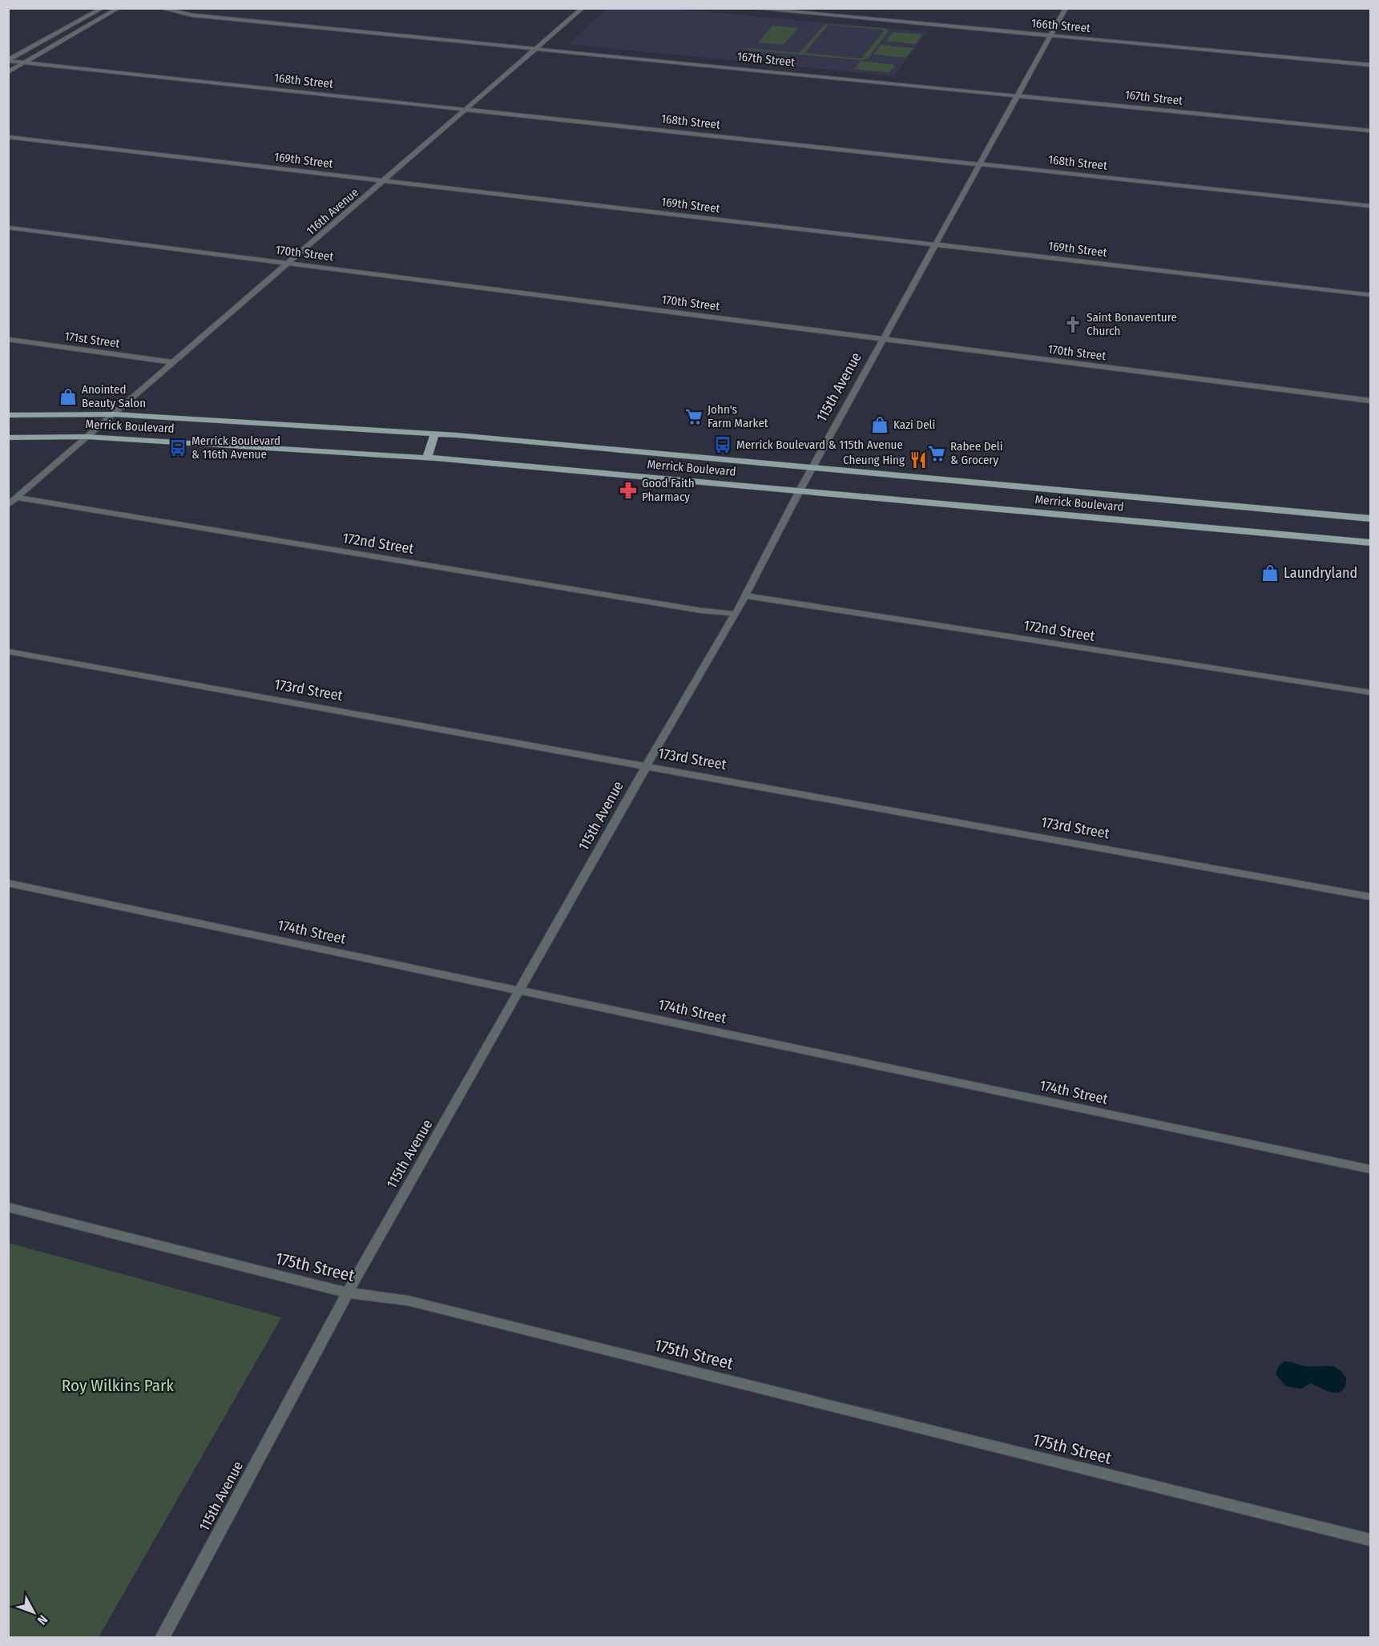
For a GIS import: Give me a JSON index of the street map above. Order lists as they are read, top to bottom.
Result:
{
  "streets": {
    "main road": ["Merrick Boulevard"],
    "street": [
      "166th Street",
      "167th Street",
      "168th Street",
      "169th Street",
      "116th Avenue",
      "170th Street",
      "171st Street",
      "115th Avenue",
      "172nd Street",
      "173rd Street",
      "174th Street",
      "175th Street"
    ]
  },
  "crossings": [
    ["166th Street", "115th Avenue"],
    ["167th Street", "116th Avenue"],
    ["167th Street", "115th Avenue"],
    ["168th Street", "116th Avenue"],
    ["168th Street", "115th Avenue"],
    ["169th Street", "116th Avenue"],
    ["169th Street", "115th Avenue"],
    ["116th Avenue", "170th Street"],
    ["116th Avenue", "171st Street"],
    ["116th Avenue", "Merrick Boulevard"],
    ["116th Avenue", "172nd Street"],
    ["170th Street", "115th Avenue"],
    ["115th Avenue", "Merrick Boulevard"],
    ["115th Avenue", "172nd Street"],
    ["115th Avenue", "173rd Street"],
    ["115th Avenue", "174th Street"],
    ["115th Avenue", "175th Street"]
  ],
  "parks": ["Roy Wilkins Park"],
  "places": {
    "church": ["Saint Bonaventure Church"],
    "shop": ["Anointed Beauty Salon", "Kazi Deli", "Laundryland"],
    "supermarket": ["John's Farm Market", "Rabee Deli & Grocery"],
    "bus stop": ["Merrick Boulevard & 115th Avenue", "Merrick Boulevard & 116th Avenue"],
    "restaurant": ["Cheung Hing"],
    "pharmacy": ["Good Faith Pharmacy"]
  },
  "north": "bottom right"
}
